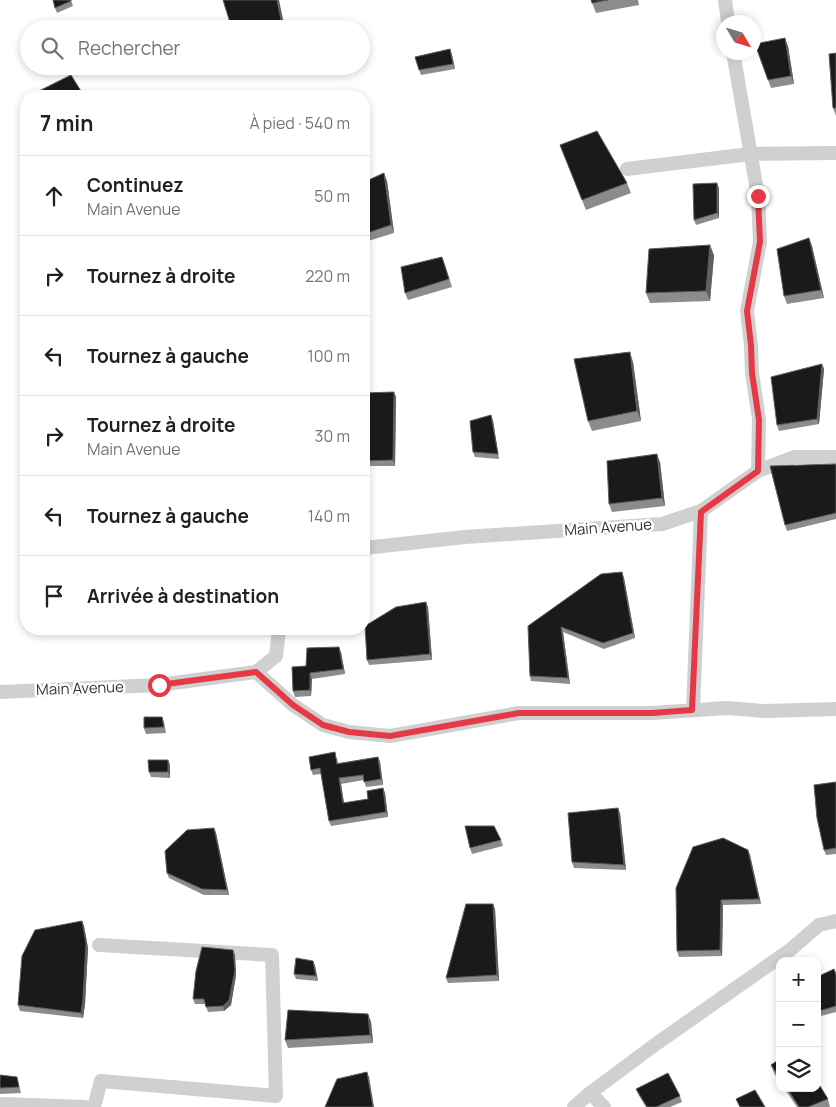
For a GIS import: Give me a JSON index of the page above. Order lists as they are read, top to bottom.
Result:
{
  "streets": {
    "street": ["Main Avenue"]
  },
  "north": "bottom right",
  "page": {
    "search": "Rechercher",
    "heading": ["7 min", "À pied · 540 m"],
    "list": [
      ["Continuez", "Main Avenue", "50 m"],
      ["Tournez à droite", "220 m"],
      ["Tournez à gauche", "100 m"],
      ["Tournez à droite", "Main Avenue", "30 m"],
      ["Tournez à gauche", "140 m"],
      "Arrivée à destination"
    ],
    "map_buttons": ["+", "−"]
  }
}
